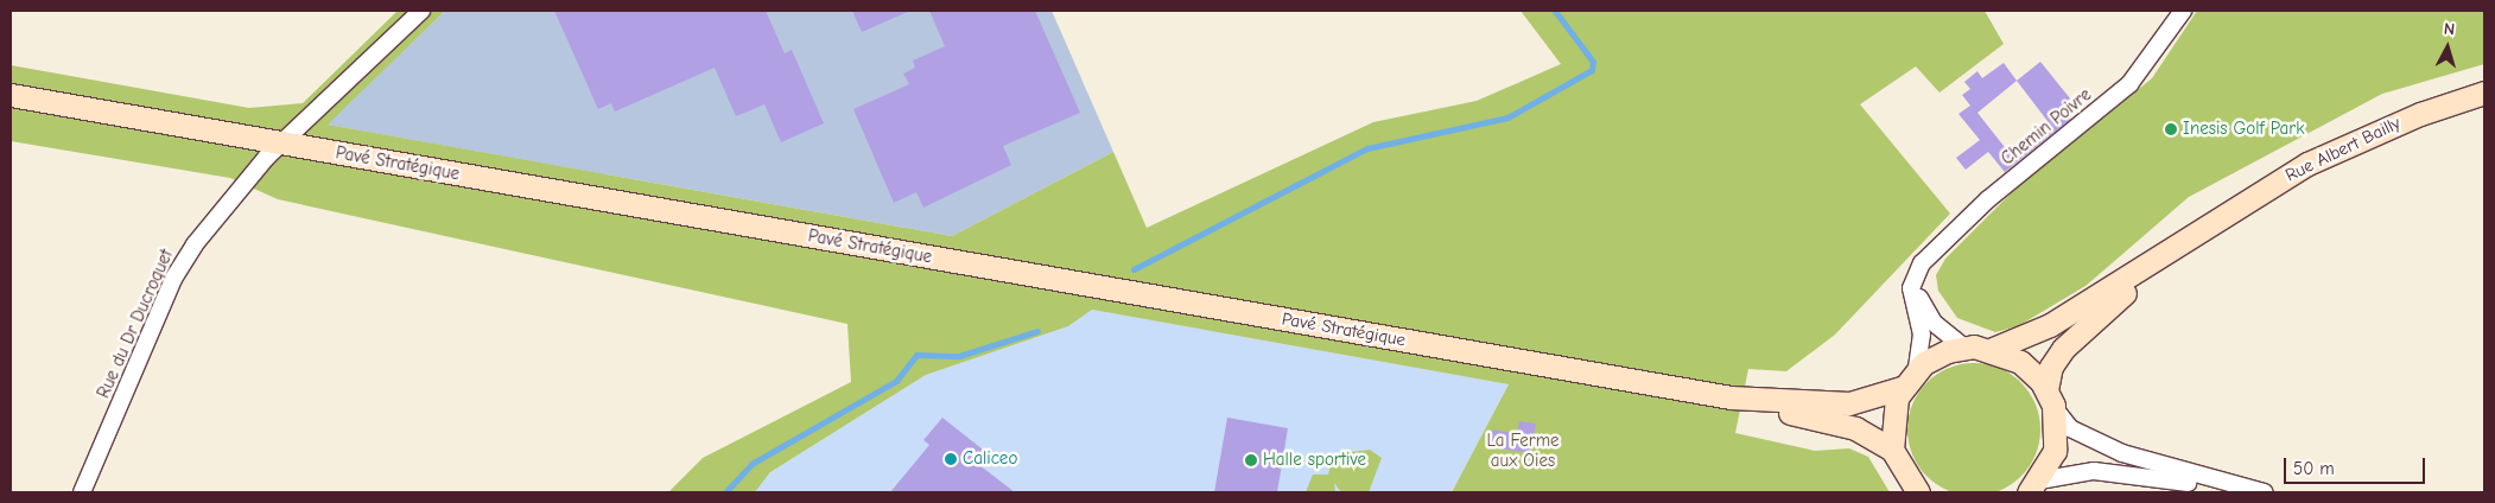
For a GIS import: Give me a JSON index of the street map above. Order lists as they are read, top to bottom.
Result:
{
  "streets": {
    "main road": ["Rue Albert Bailly", "Pavé Stratégique"],
    "street": ["Chemin Poivre", "Rue du Dr Ducroquet"]
  },
  "crossings": [
    ["Pavé Stratégique", "Rue du Dr Ducroquet"]
  ],
  "parks": ["La Ferme aux Oies"],
  "places": ["Inesis Golf Park", "Caliceo", "Halle sportive"],
  "scale_bar": "50 m",
  "north": "top"
}
